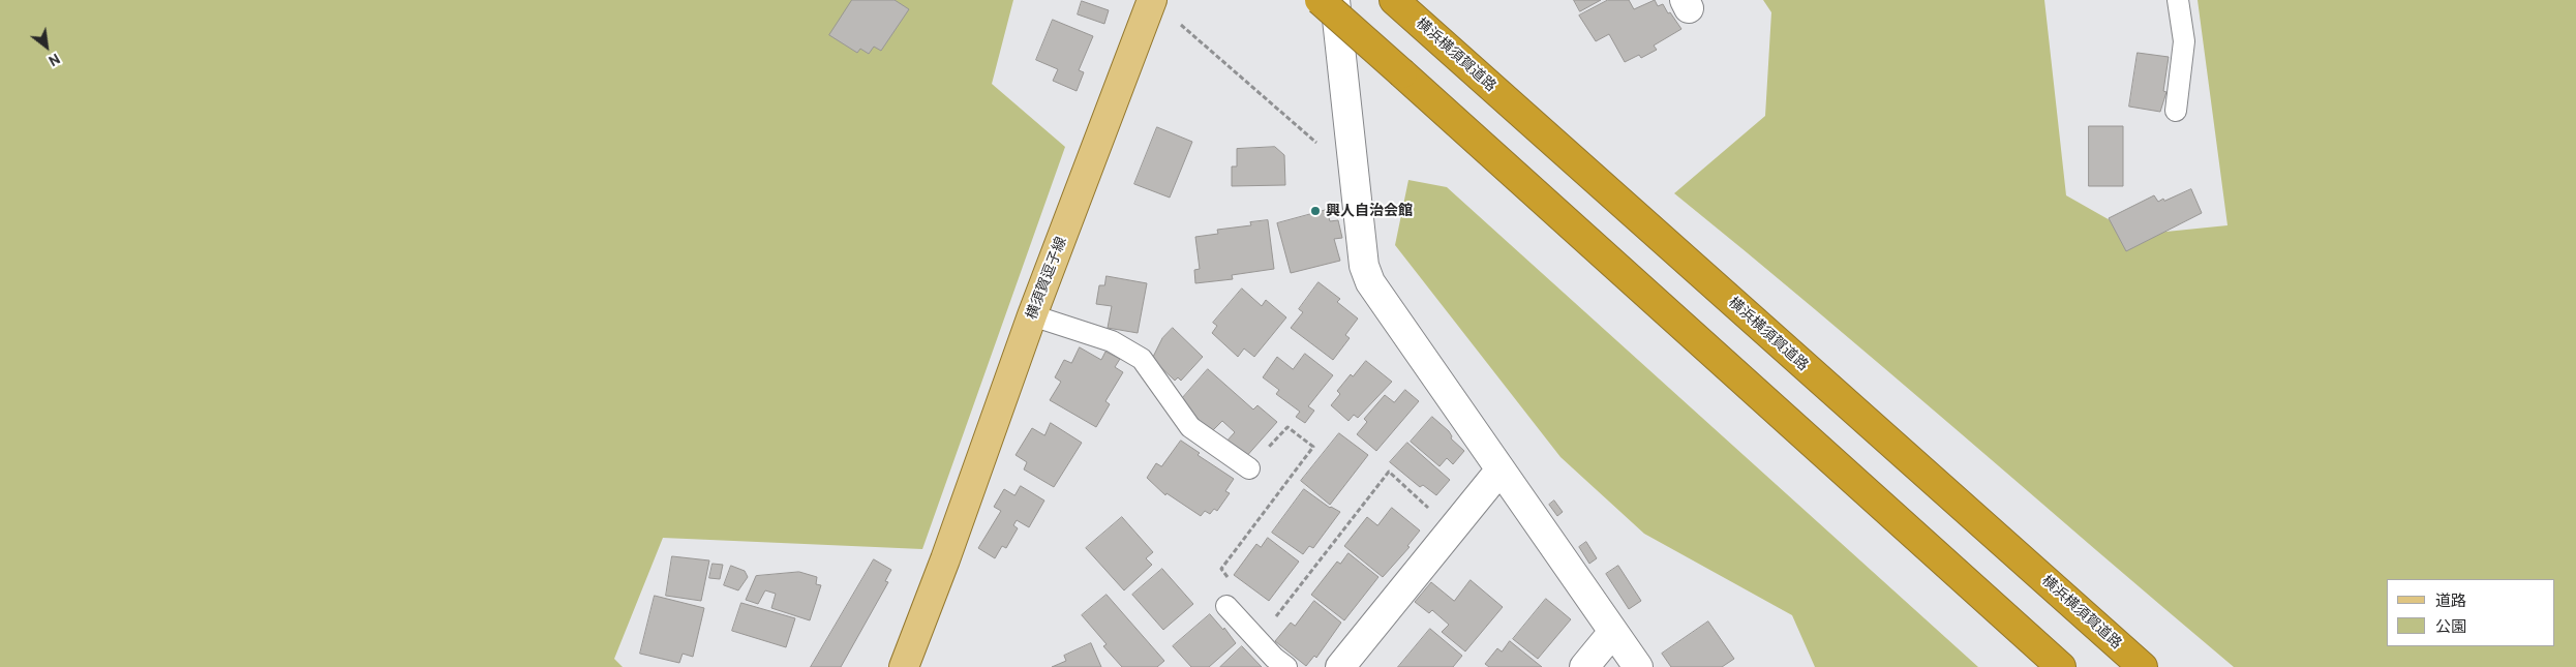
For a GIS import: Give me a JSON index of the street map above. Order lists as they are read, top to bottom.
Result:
{
  "streets": {
    "highway": ["横浜横須賀道路"],
    "main road": ["横須賀逗子線"]
  },
  "places": ["興人自治会館"],
  "legend": ["道路", "公園"],
  "north": "bottom right"
}
